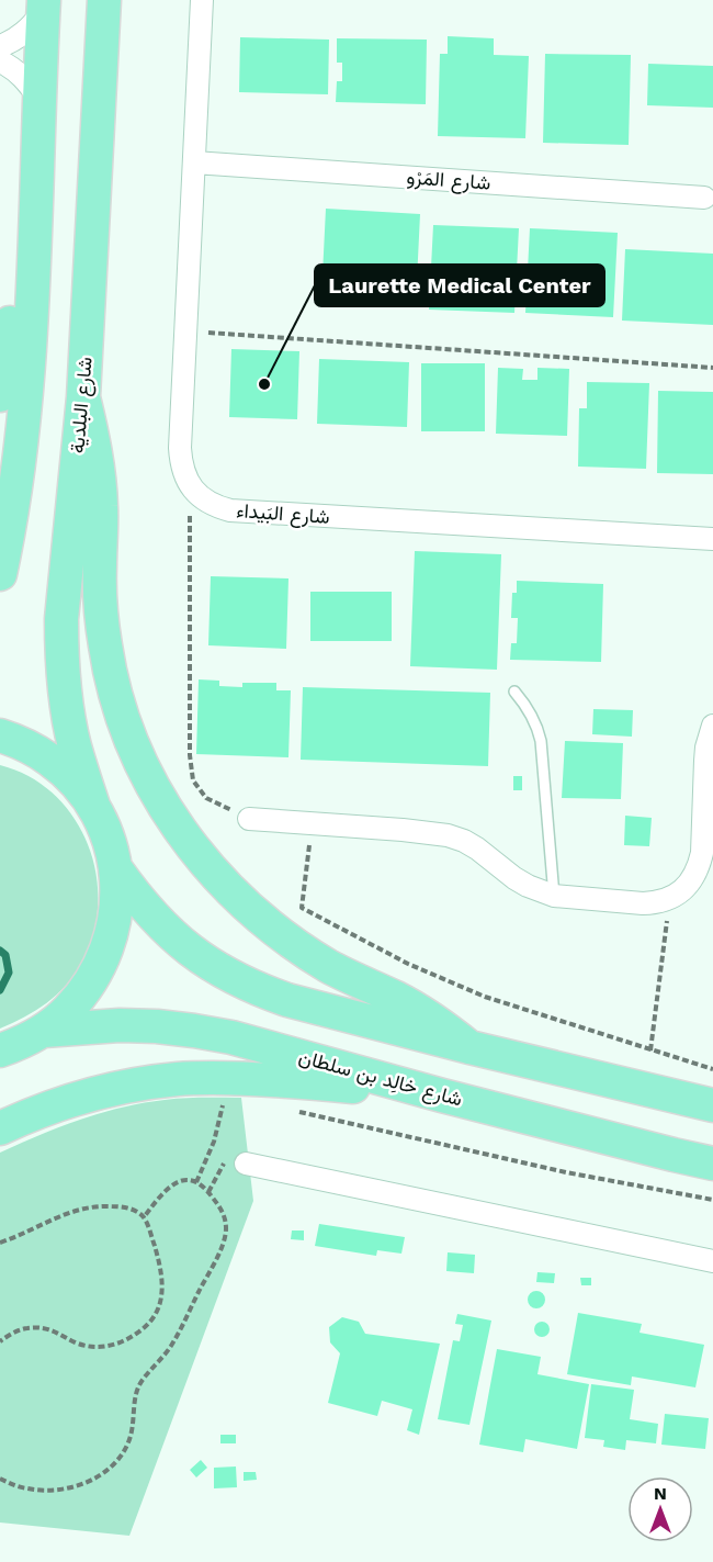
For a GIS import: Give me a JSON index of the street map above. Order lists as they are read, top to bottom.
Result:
{
  "streets": {
    "main road": ["شارع البلدية", "شارع خالِد بن سلطان"],
    "street": ["شارع المَرْو", "شارع البَيداء"]
  },
  "places": ["Laurette Medical Center"],
  "north": "top"
}
